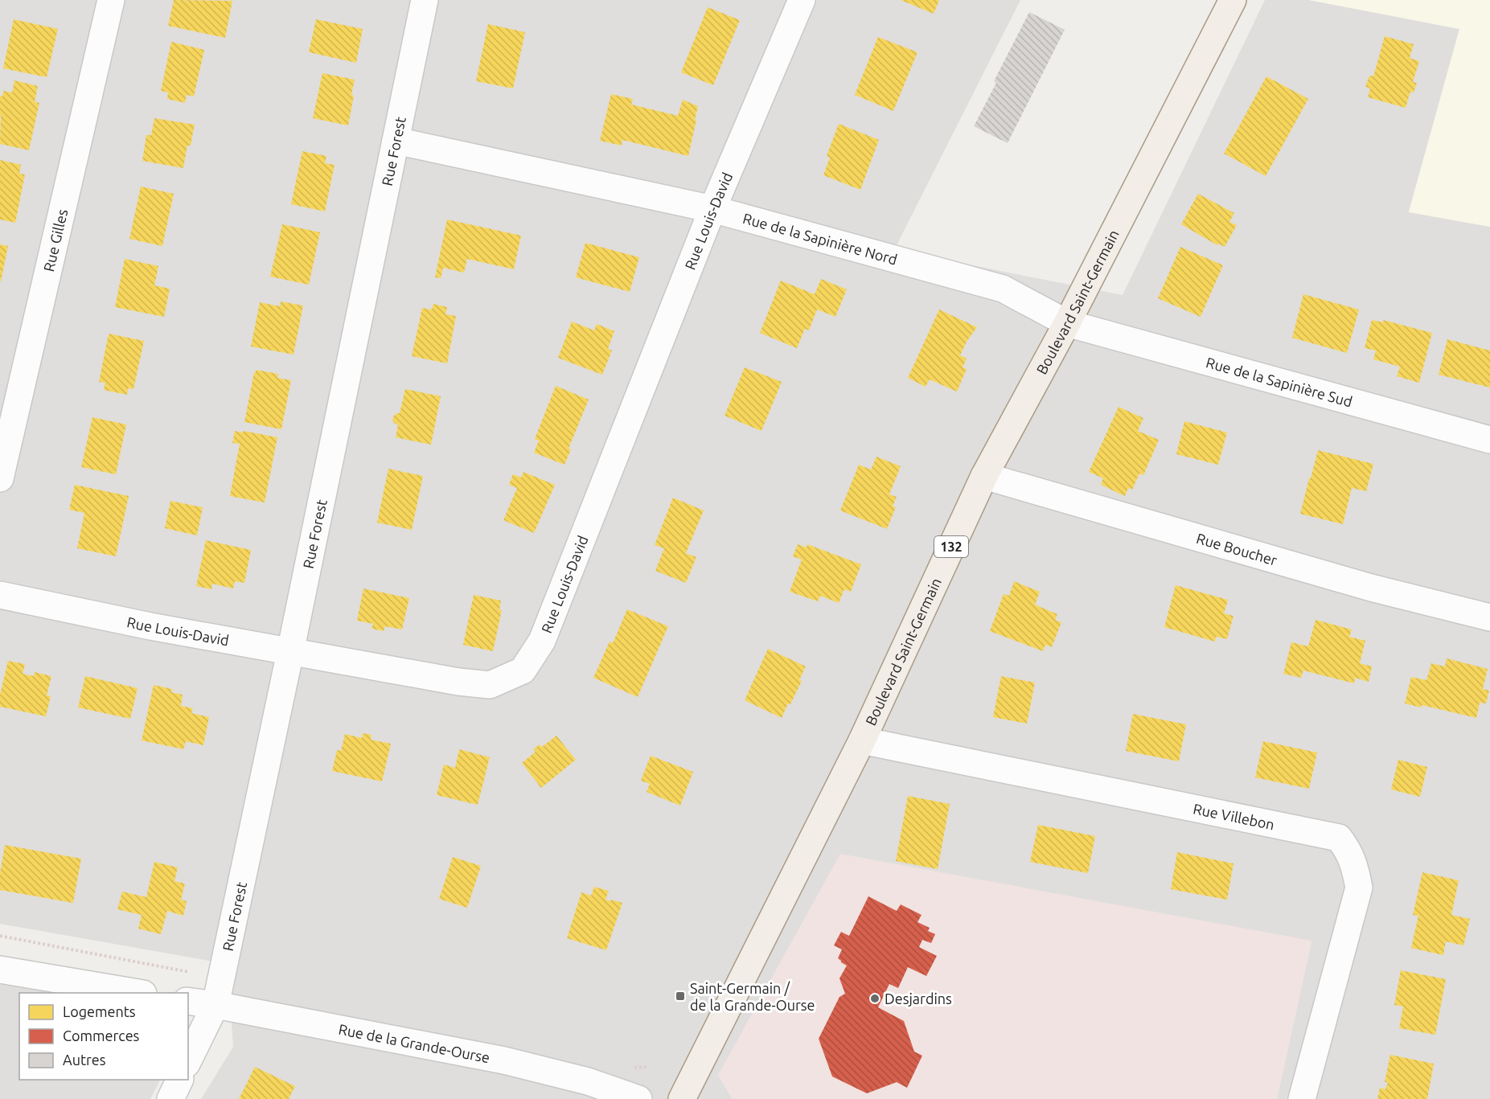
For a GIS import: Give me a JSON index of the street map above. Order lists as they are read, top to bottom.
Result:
{
  "streets": {
    "main road": ["Boulevard Saint-Germain", "132"],
    "street": [
      "Rue Forest",
      "Rue Louis-David",
      "Rue de la Sapinière Nord",
      "Rue Gilles",
      "Rue de la Sapinière Sud",
      "Rue Boucher",
      "Rue Villebon",
      "Rue de la Grande-Ourse"
    ]
  },
  "crossings": [
    ["Rue Forest", "Rue Louis-David"],
    ["Rue Forest", "Rue de la Sapinière Nord"],
    ["Rue Forest", "Rue de la Grande-Ourse"],
    ["Rue Louis-David", "Rue de la Sapinière Nord"],
    ["Rue de la Sapinière Nord", "Boulevard Saint-Germain"],
    ["Rue de la Sapinière Nord", "Rue de la Sapinière Sud"],
    ["Boulevard Saint-Germain", "Rue de la Sapinière Sud"],
    ["Boulevard Saint-Germain", "Rue Boucher"],
    ["Boulevard Saint-Germain", "Rue Villebon"]
  ],
  "places": {
    "transit": ["Saint-Germain / de la Grande-Ourse"],
    "other": ["Desjardins"]
  },
  "legend": ["Logements", "Commerces", "Autres"]
}
